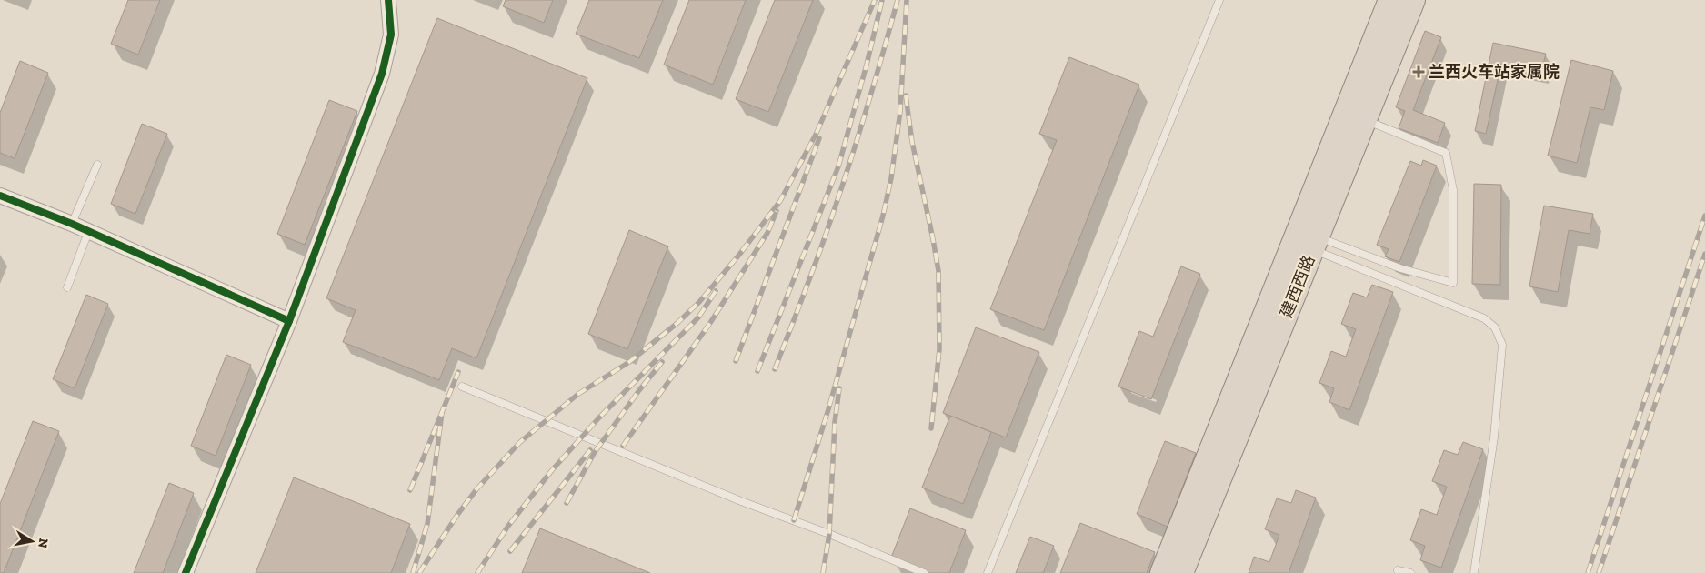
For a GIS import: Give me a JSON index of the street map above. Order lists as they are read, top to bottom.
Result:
{
  "streets": {
    "highway": ["建西西路"]
  },
  "places": {
    "health": ["兰西火车站家属院"]
  },
  "north": "right"
}
